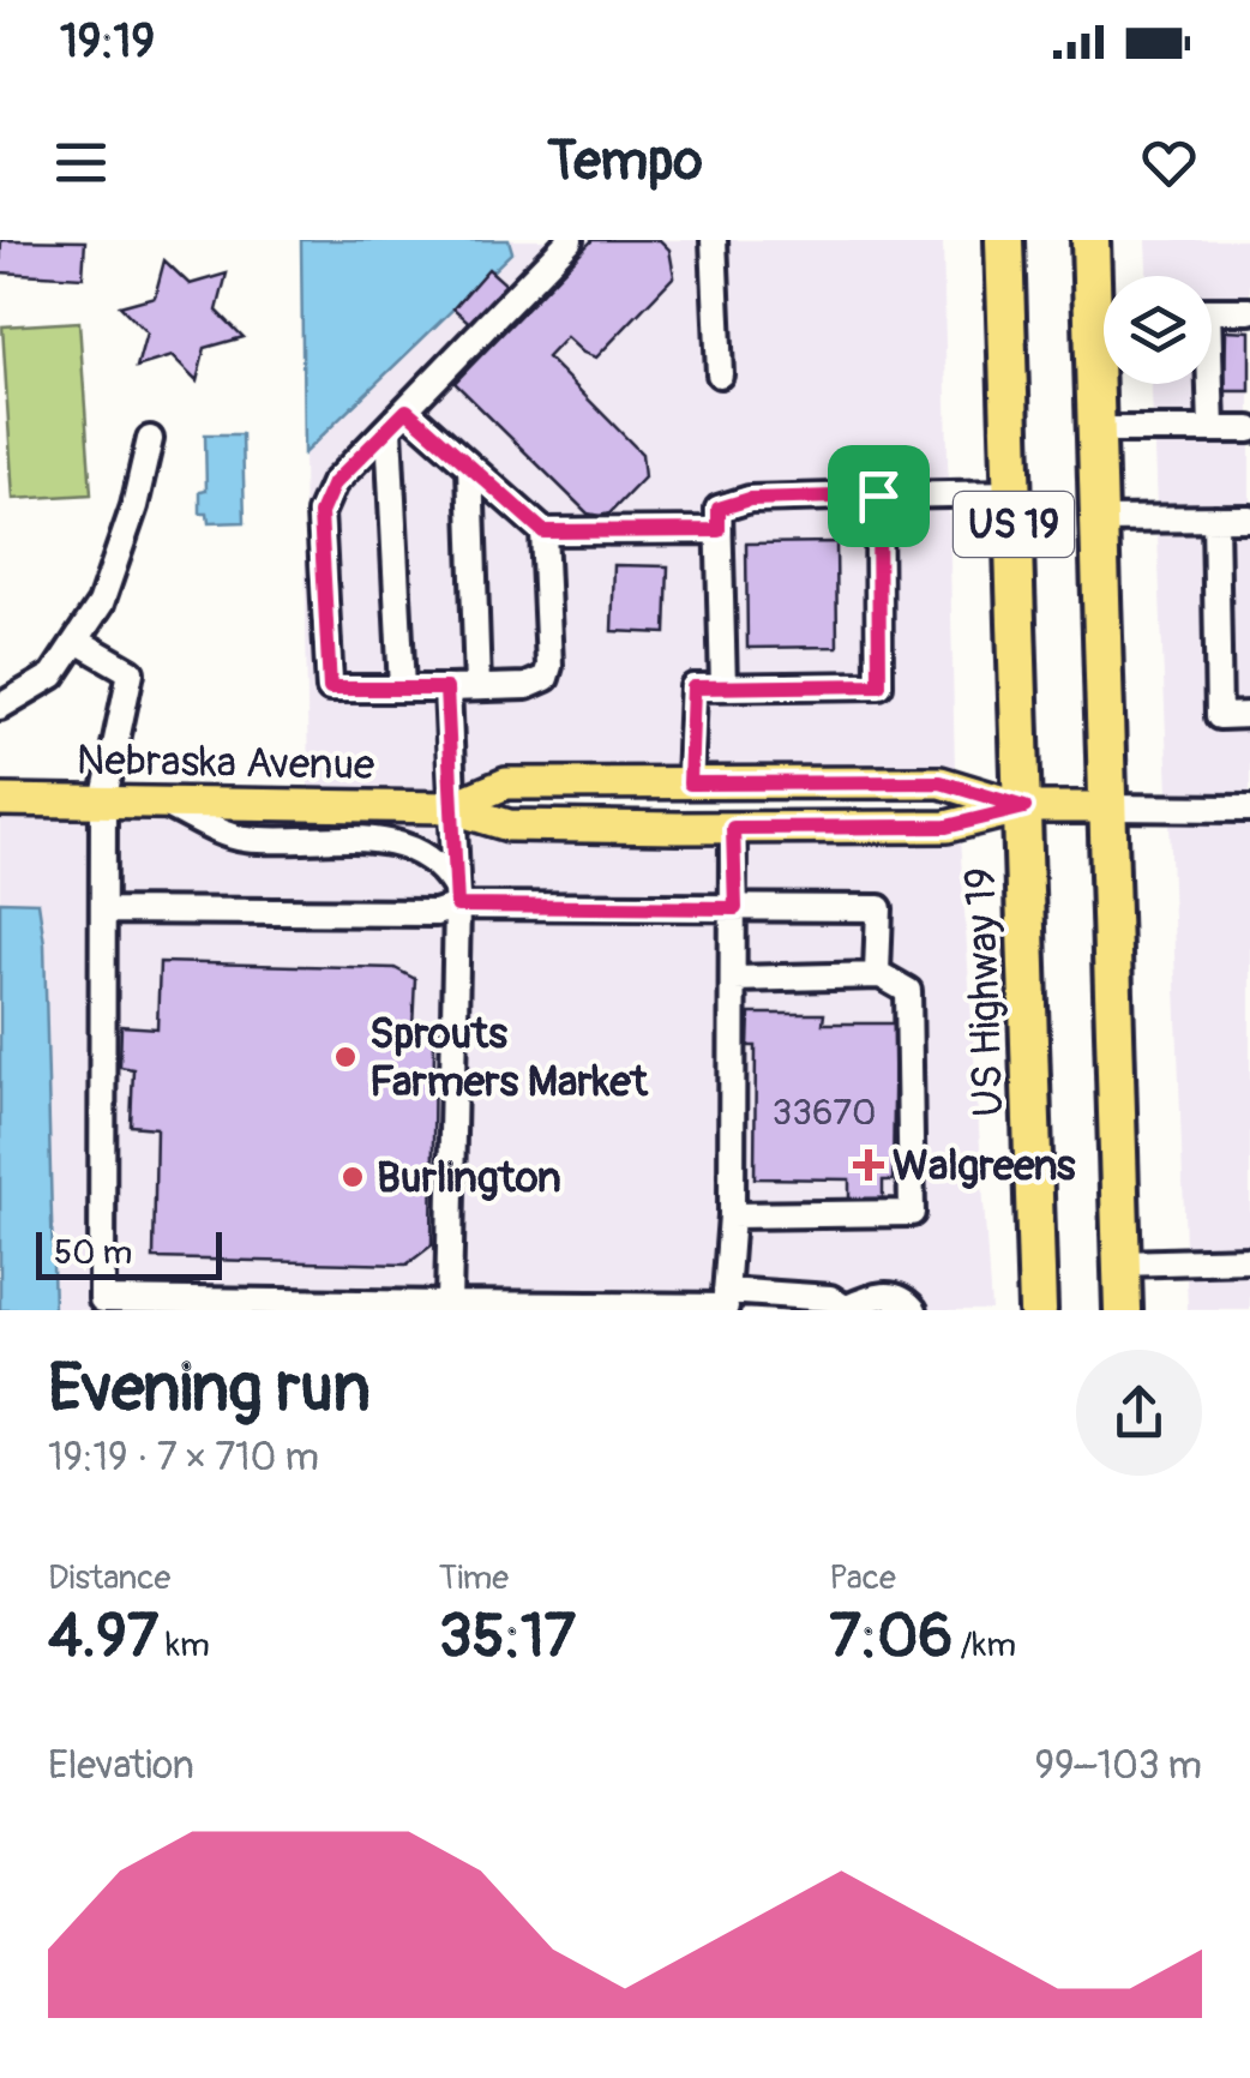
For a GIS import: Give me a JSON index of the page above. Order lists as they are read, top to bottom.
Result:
{
  "streets": {
    "highway": ["US 19", "US Highway 19"],
    "main road": ["Nebraska Avenue"]
  },
  "crossings": [
    ["US 19", "Nebraska Avenue"],
    ["Nebraska Avenue", "US Highway 19"]
  ],
  "places": {
    "other": ["Sprouts Farmers Market", "Burlington"],
    "health": ["Walgreens"]
  },
  "house_numbers": ["33670"],
  "scale_bar": "50 m",
  "page": {
    "status": "19:19",
    "header": "Tempo",
    "scale": "50 m",
    "heading": ["Evening run", "19:19 · 7 × 710 m"],
    "stats": [
      ["Distance", "4.97 km"],
      ["Time", "35:17"],
      ["Pace", "7:06 /km"]
    ],
    "chart": ["Elevation", "99–103 m"]
  }
}
